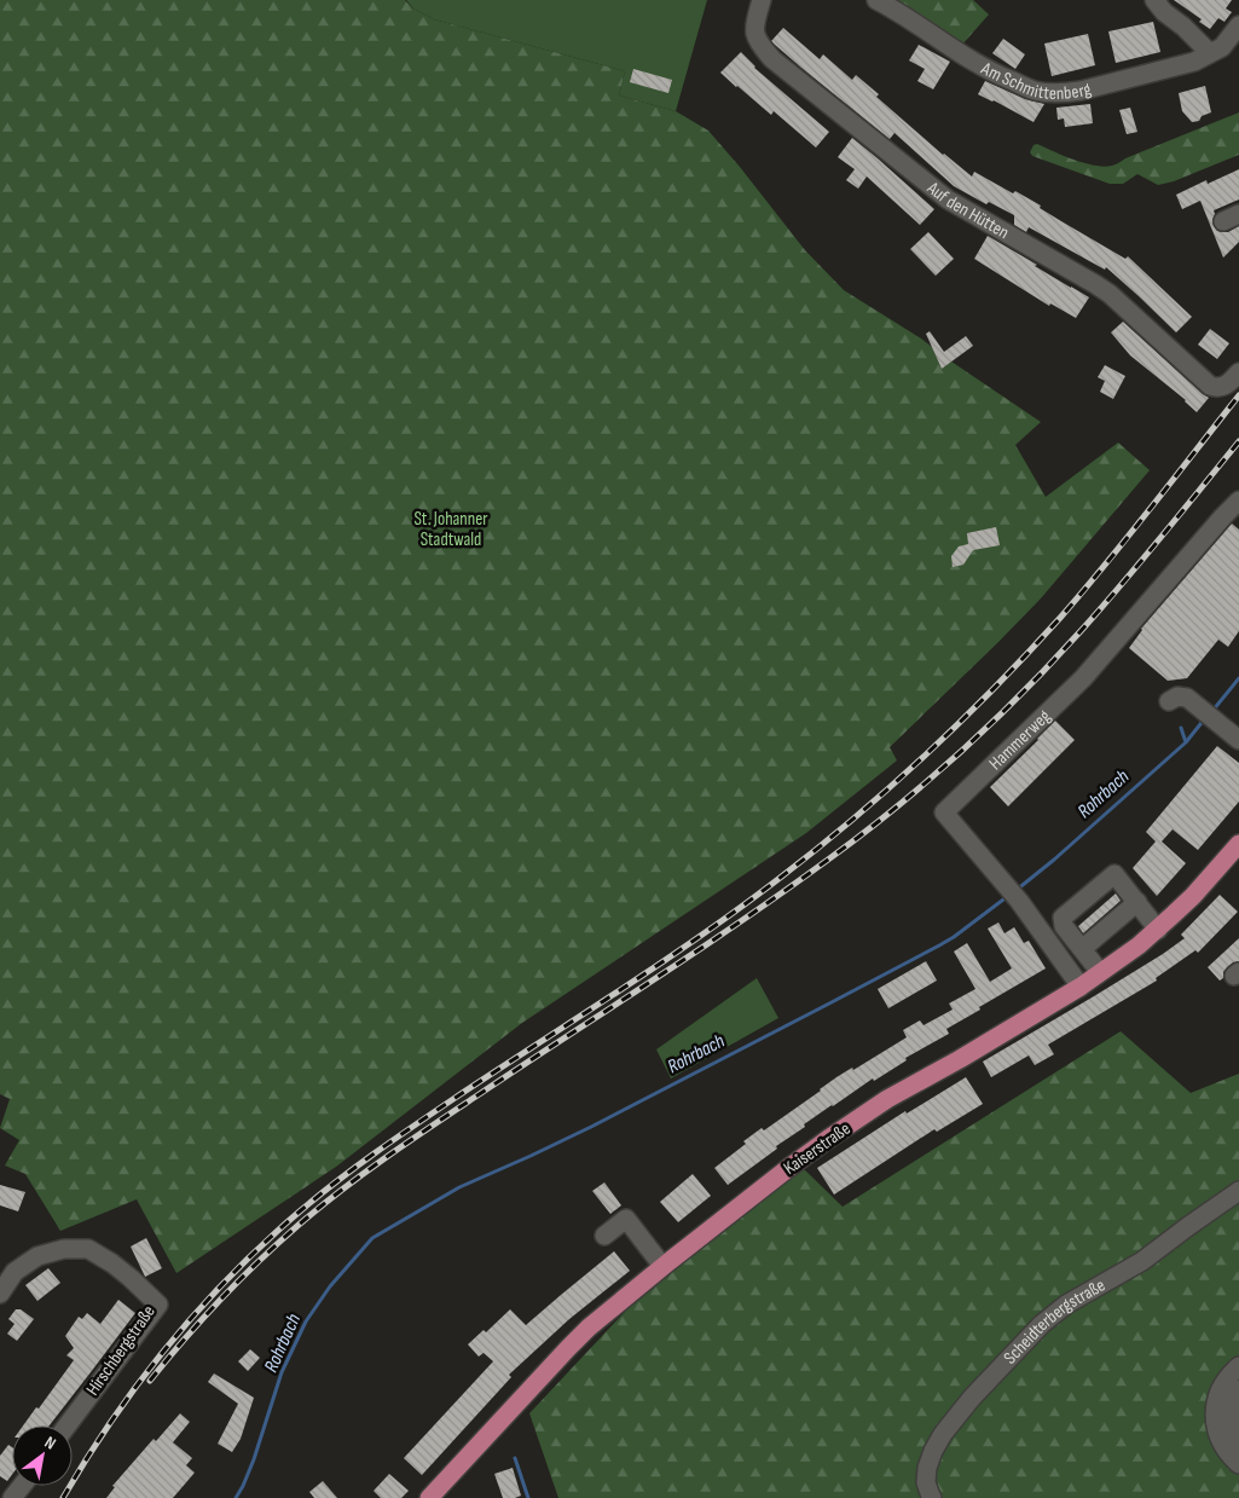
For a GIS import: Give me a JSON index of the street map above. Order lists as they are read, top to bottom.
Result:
{
  "streets": {
    "main road": ["Kaiserstraße"],
    "street": [
      "Am Schmittenberg",
      "Auf den Hütten",
      "Hammerweg",
      "Scheidterbergstraße",
      "Hirschbergstraße"
    ]
  },
  "crossings": [
    ["Hammerweg", "Kaiserstraße"]
  ],
  "water": ["Rohrbach"],
  "parks": ["St. Johanner Stadtwald"],
  "north": "top right"
}
